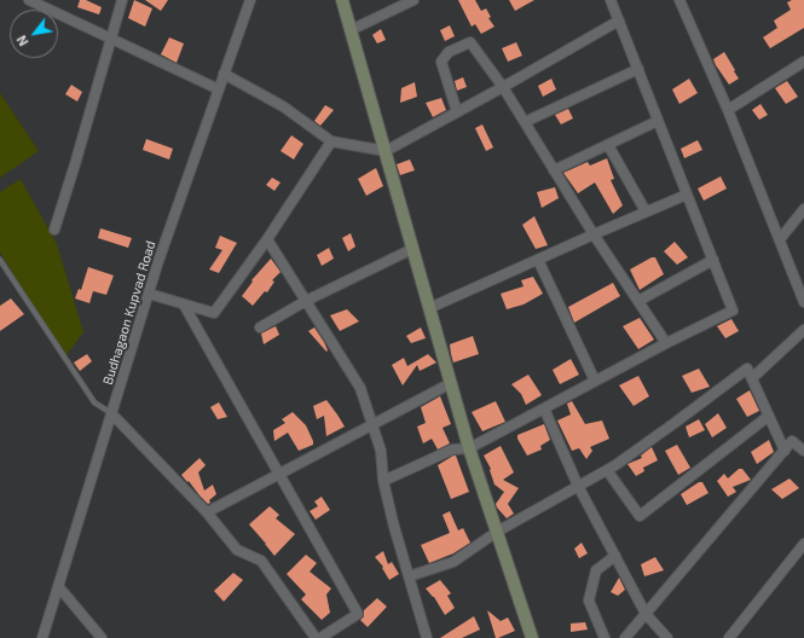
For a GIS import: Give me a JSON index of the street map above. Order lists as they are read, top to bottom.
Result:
{
  "streets": {
    "street": ["Budhagaon Kupvad Road"]
  },
  "north": "bottom left"
}
